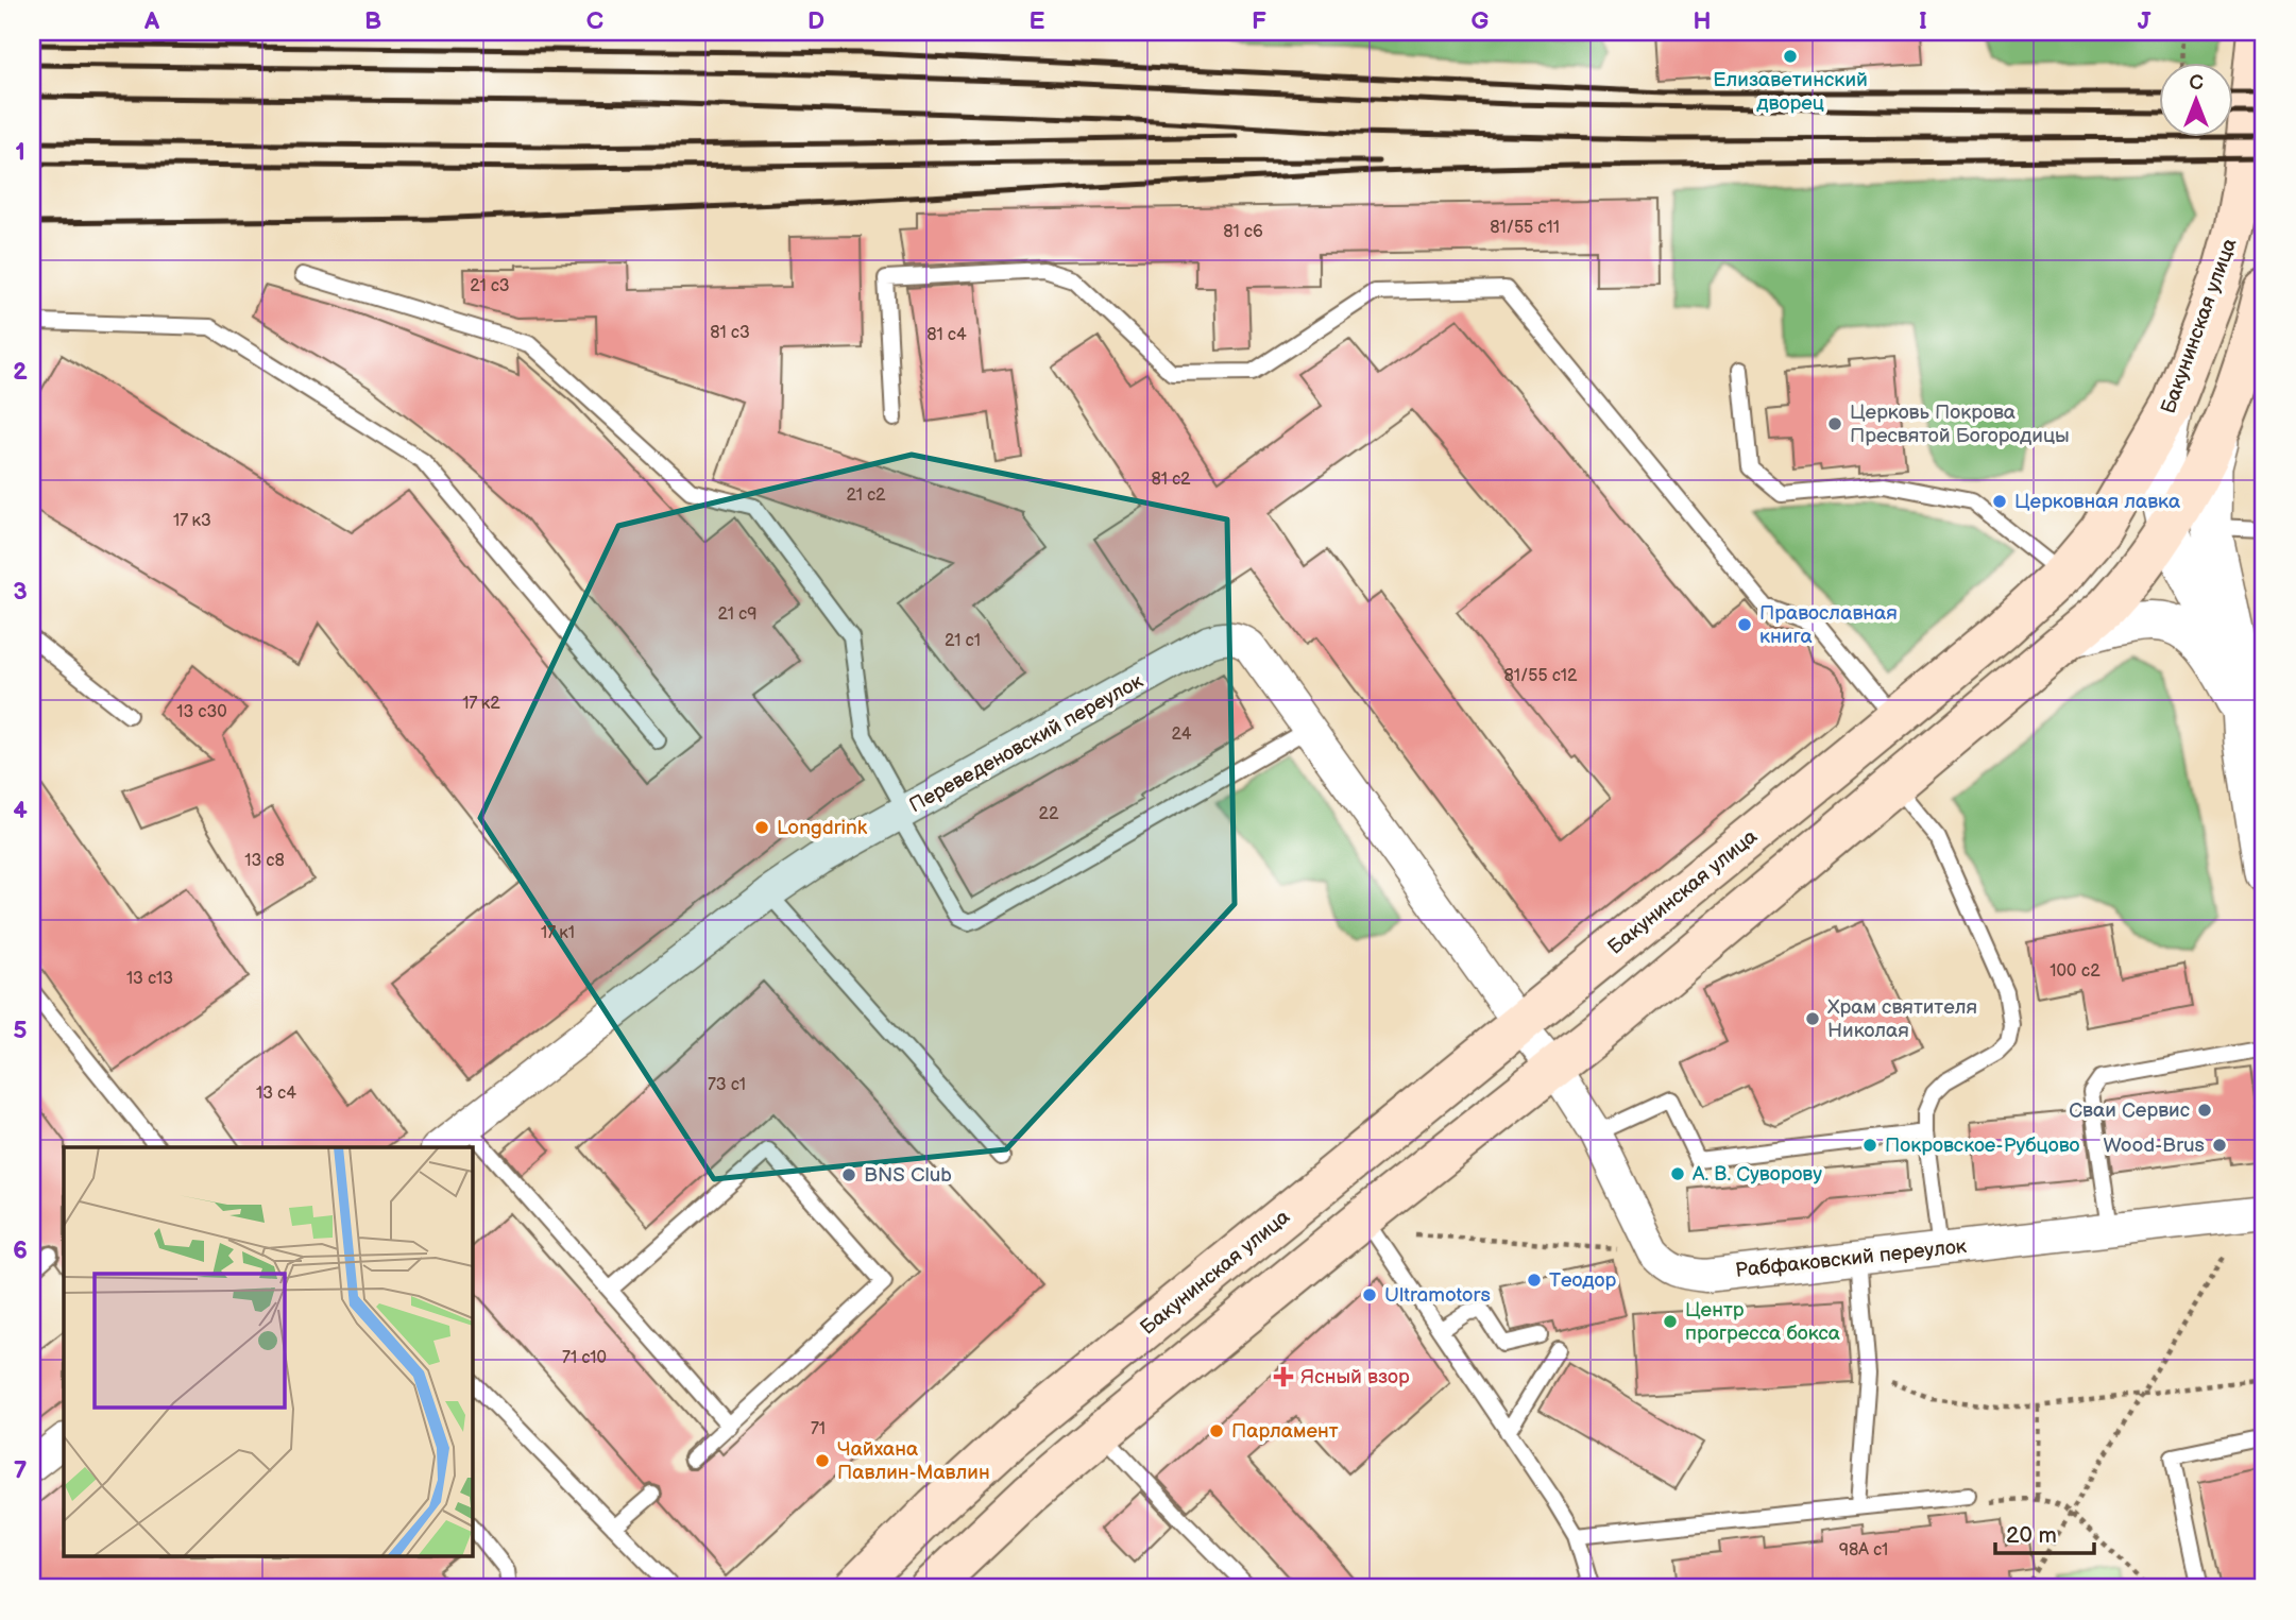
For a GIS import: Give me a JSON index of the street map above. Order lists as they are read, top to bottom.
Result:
{
  "streets": {
    "main road": ["Бакунинская улица"],
    "street": ["Переведеновский переулок", "Рабфаковский переулок"]
  },
  "crossings": [
    ["Бакунинская улица", "Переведеновский переулок"],
    ["Переведеновский переулок", "Рабфаковский переулок"]
  ],
  "places": {
    "other": [
      "Елизаветинский дворец",
      "Церковь Покрова Пресвятой Богородицы",
      "Церковная лавка",
      "Православная книга",
      "Longdrink",
      "Храм святителя Николая",
      "Сваи Сервис",
      "Покровское-Рубцово",
      "Wood-Brus",
      "А. В. Суворову",
      "BNS Club",
      "Теодор",
      "Ultramotors",
      "Центр прогресса бокса",
      "Парламент",
      "Чайхана Павлин-Мавлин"
    ],
    "health": ["Ясный взор"]
  },
  "house_numbers": [
    "81/55 с11",
    "81 с6",
    "21 с3",
    "81 с3",
    "81 с4",
    "81 с2",
    "21 с2",
    "17 к3",
    "21 с9",
    "21 с1",
    "81/55 с12",
    "17 к2",
    "13 с30",
    "24",
    "22",
    "13 с8",
    "17 к1",
    "100 c2",
    "13 с13",
    "73 с1",
    "13 с4",
    "71 с10",
    "71",
    "98А с1"
  ],
  "scale_bar": "20 m",
  "north": "top",
  "grid": {
    "columns": [
      "A",
      "B",
      "C",
      "D",
      "E",
      "F",
      "G",
      "H",
      "I",
      "J"
    ],
    "rows": [
      "1",
      "2",
      "3",
      "4",
      "5",
      "6",
      "7"
    ]
  }
}
